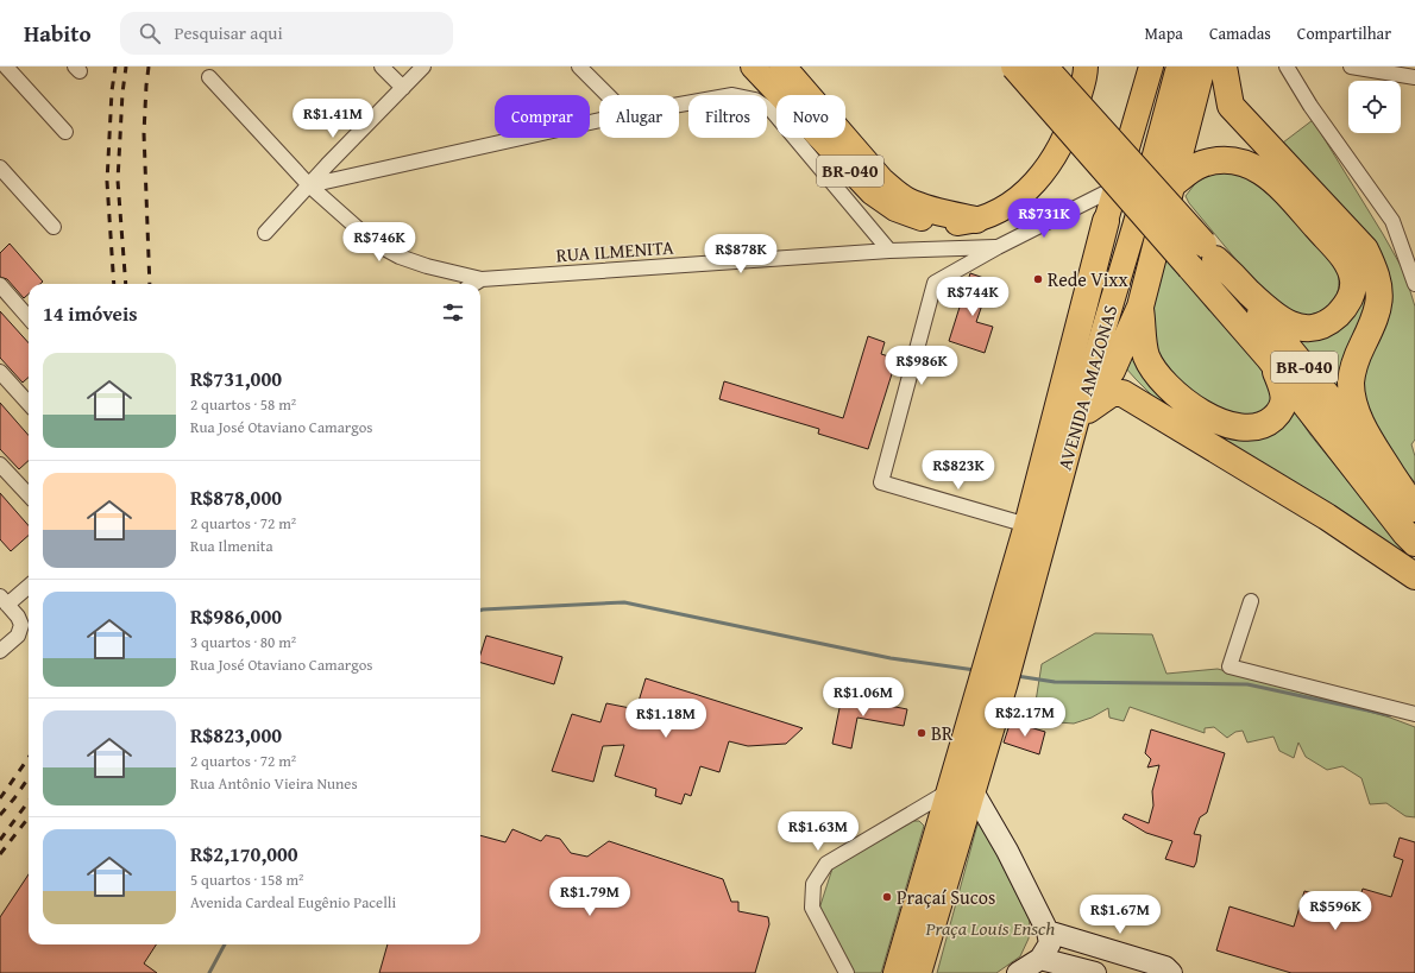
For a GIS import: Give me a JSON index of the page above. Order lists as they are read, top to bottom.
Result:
{
  "streets": {
    "highway": ["BR-040", "AVENIDA AMAZONAS"],
    "street": ["RUA ILMENITA"]
  },
  "parks": ["Praça Louis Ensch"],
  "places": ["Rede Vixx", "BR", "Praçaí Sucos"],
  "page": {
    "header": "Habito",
    "search": "Pesquisar aqui",
    "nav": ["Mapa", "Camadas", "Compartilhar"],
    "chip": [
      "Comprar",
      "Alugar",
      "Filtros",
      "Novo"
    ],
    "price": [
      "R$1.41M",
      "R$731K",
      "R$746K",
      "R$878K",
      "R$744K",
      "R$986K",
      "R$823K",
      "R$1.06M",
      "R$2.17M",
      "R$1.18M",
      "R$1.63M",
      "R$1.79M",
      "R$596K",
      "R$1.67M"
    ],
    "heading": "14 imóveis",
    "list": [
      {
        "name": "R$731,000",
        "note": "2 quartos · 58 m² · Rua José Otaviano Camargos"
      },
      {
        "name": "R$878,000",
        "note": "2 quartos · 72 m² · Rua Ilmenita"
      },
      {
        "name": "R$986,000",
        "note": "3 quartos · 80 m² · Rua José Otaviano Camargos"
      },
      {
        "name": "R$823,000",
        "note": "2 quartos · 72 m² · Rua Antônio Vieira Nunes"
      },
      {
        "name": "R$2,170,000",
        "note": "5 quartos · 158 m² · Avenida Cardeal Eugênio Pacelli"
      }
    ]
  }
}
